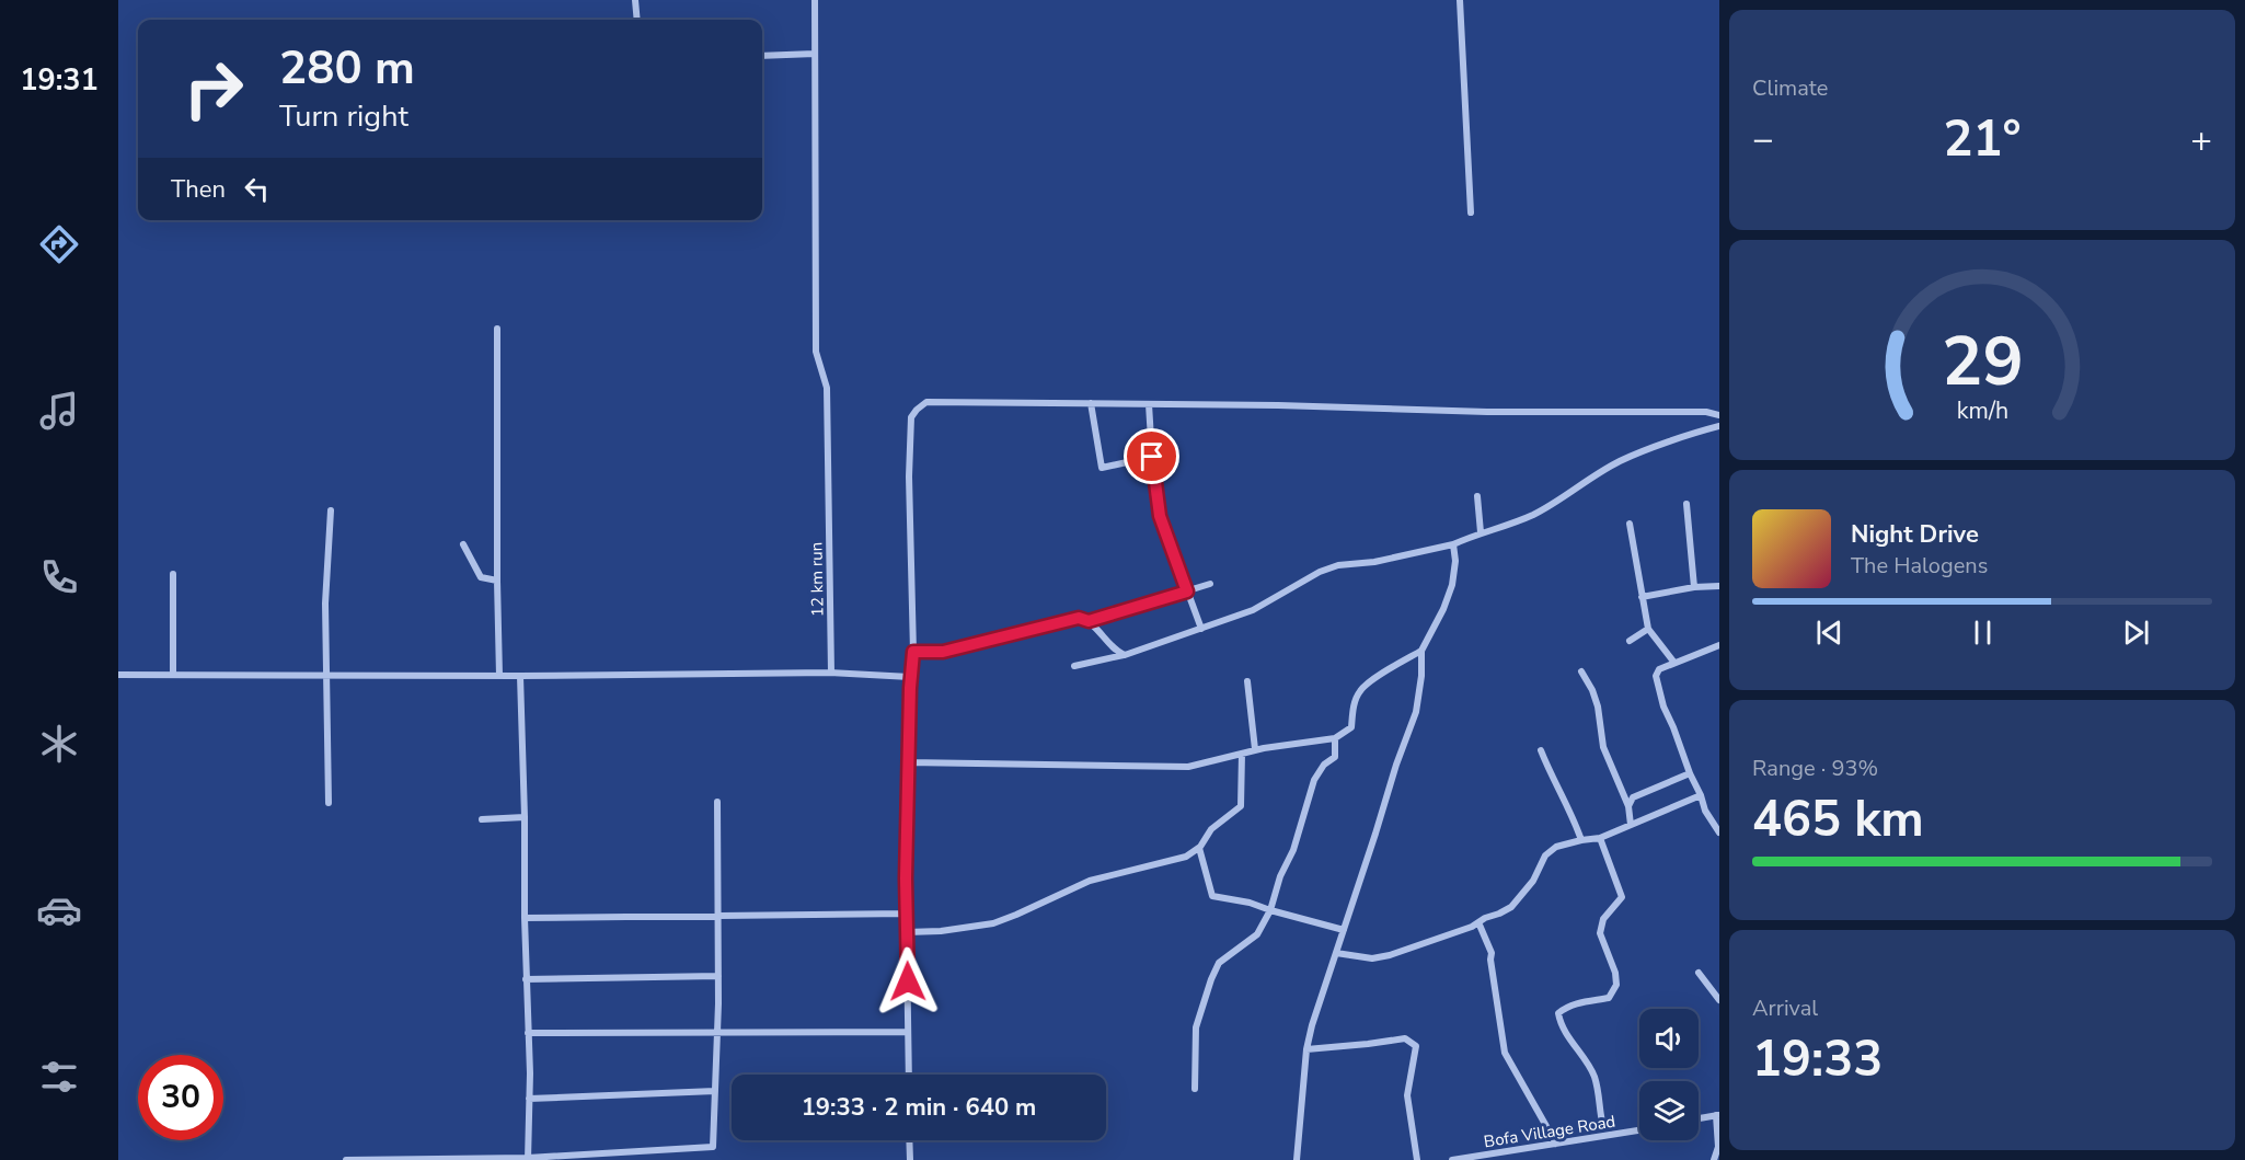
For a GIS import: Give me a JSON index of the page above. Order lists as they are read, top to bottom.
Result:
{
  "streets": {
    "street": ["12 km run", "Bofa Village Road"]
  },
  "page": {
    "tabs": "19:31",
    "tile": [
      "Climate",
      ["Range · 93%", "465 km"],
      ["Arrival", "19:33"]
    ],
    "turn": ["280 m", "Turn right"],
    "heat": ["−", "21°", "+"],
    "then": "Then",
    "song": ["Night Drive", "The Halogens"],
    "limit": "30",
    "trip": "19:33 · 2 min · 640 m",
    "gauge": ["29", "km/h"]
  }
}
